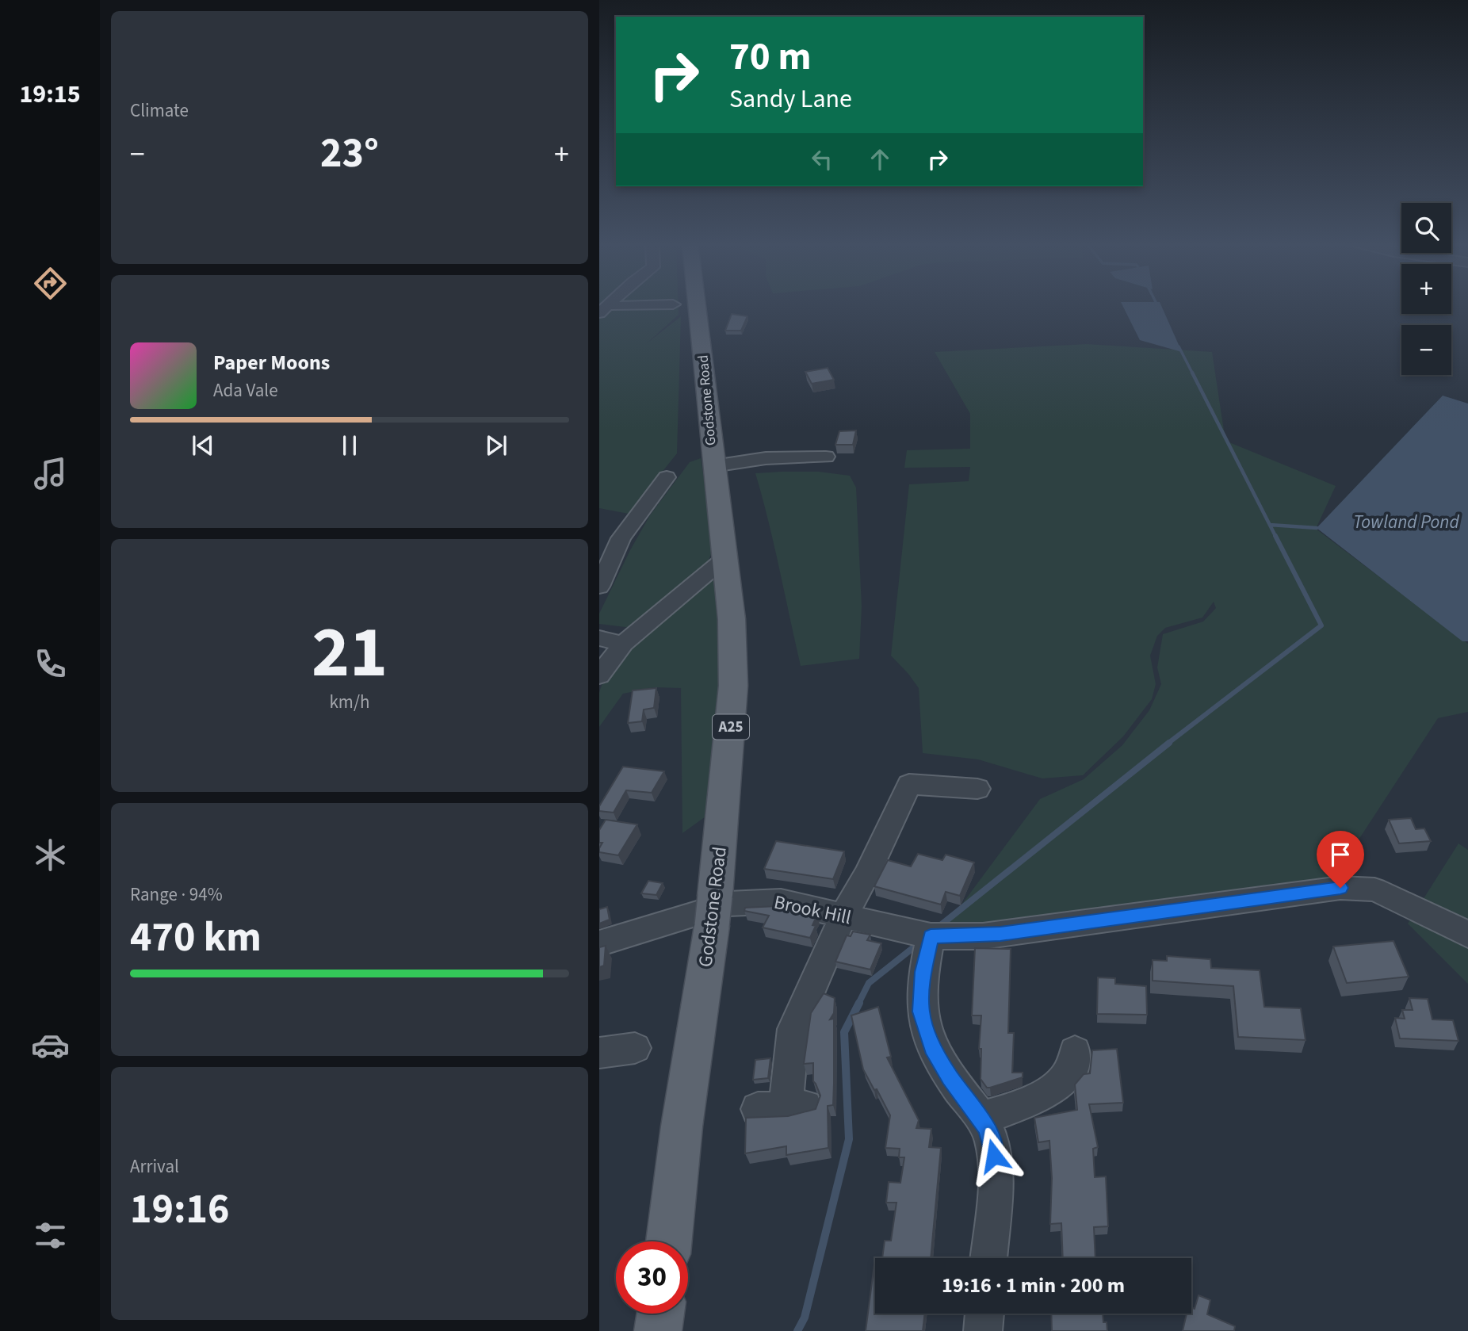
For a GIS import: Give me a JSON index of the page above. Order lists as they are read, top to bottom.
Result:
{
  "streets": {
    "main road": ["Godstone Road", "A25"],
    "street": ["Brook Hill"]
  },
  "water": ["Towland Pond"],
  "page": {
    "tabs": "19:15",
    "tile": [
      "Climate",
      ["21", "km/h"],
      ["Range · 94%", "470 km"],
      ["Arrival", "19:16"]
    ],
    "turn": ["70 m", "Sandy Lane"],
    "heat": ["−", "23°", "+"],
    "map_buttons": ["+", "−"],
    "song": ["Paper Moons", "Ada Vale"],
    "limit": "30",
    "trip": "19:16 · 1 min · 200 m"
  }
}
